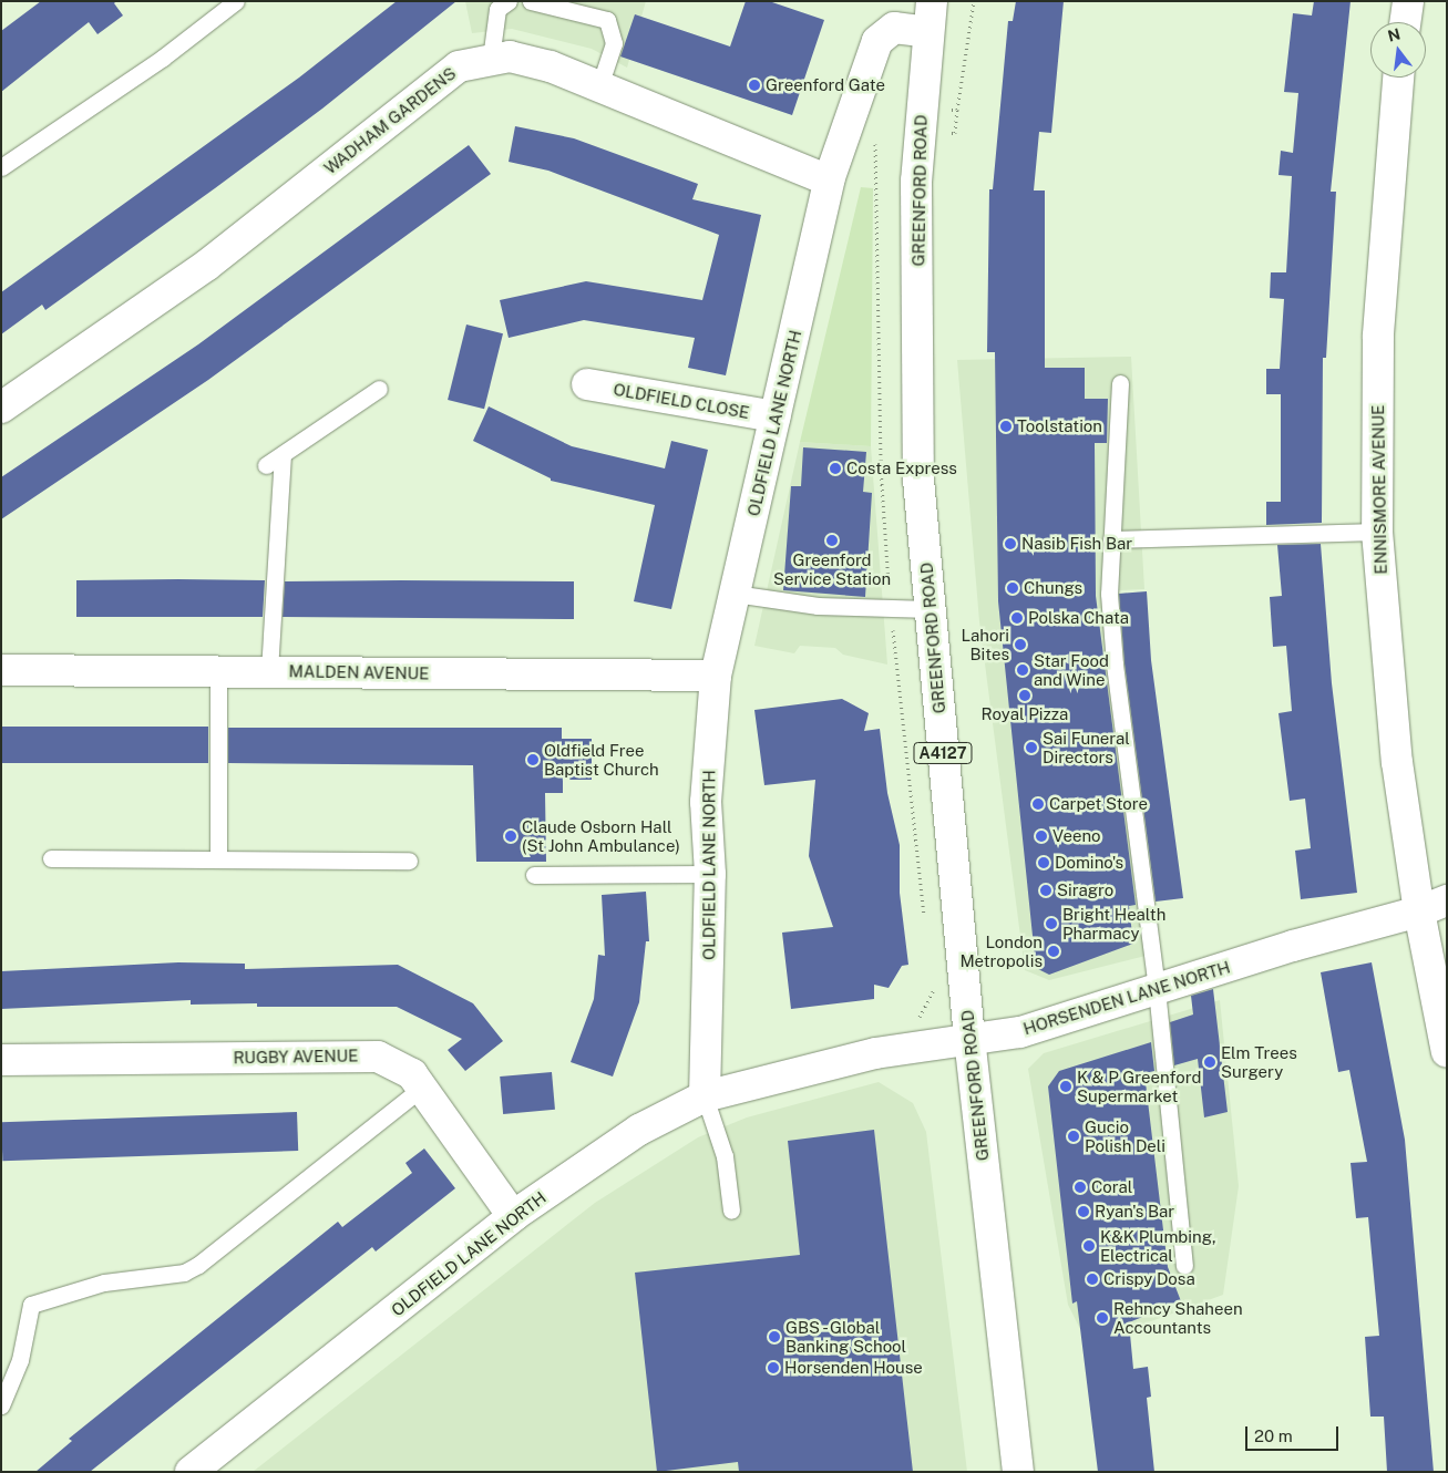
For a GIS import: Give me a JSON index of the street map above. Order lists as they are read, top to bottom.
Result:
{
  "streets": {
    "street": [
      "WADHAM GARDENS",
      "GREENFORD ROAD",
      "OLDFIELD CLOSE",
      "OLDFIELD LANE NORTH",
      "ENNISMORE AVENUE",
      "MALDEN AVENUE",
      "A4127",
      "HORSENDEN LANE NORTH",
      "RUGBY AVENUE"
    ]
  },
  "crossings": [
    ["WADHAM GARDENS", "OLDFIELD LANE NORTH"],
    ["GREENFORD ROAD", "OLDFIELD LANE NORTH"],
    ["GREENFORD ROAD", "HORSENDEN LANE NORTH"],
    ["OLDFIELD CLOSE", "OLDFIELD LANE NORTH"],
    ["OLDFIELD LANE NORTH", "MALDEN AVENUE"],
    ["OLDFIELD LANE NORTH", "HORSENDEN LANE NORTH"],
    ["OLDFIELD LANE NORTH", "RUGBY AVENUE"],
    ["ENNISMORE AVENUE", "HORSENDEN LANE NORTH"]
  ],
  "places": [
    "Greenford Gate",
    "Toolstation",
    "Costa Express",
    "Greenford Service Station",
    "Nasib Fish Bar",
    "Chungs",
    "Polska Chata",
    "Lahori Bites",
    "Star Food and Wine",
    "Royal Pizza",
    "Sai Funeral Directors",
    "Oldfield Free Baptist Church",
    "Carpet Store",
    "Claude Osborn Hall (St John Ambulance)",
    "Veeno",
    "Domino's",
    "Siragro",
    "Bright Health Pharmacy",
    "London Metropolis",
    "Elm Trees Surgery",
    "K & P Greenford Supermarket",
    "Gucio Polish Deli",
    "Coral",
    "Ryan's Bar",
    "K&K Plumbing, Electrical",
    "Crispy Dosa",
    "Rehncy Shaheen Accountants",
    "GBS - Global Banking School",
    "Horsenden House"
  ],
  "scale_bar": "20 m",
  "north": "top"
}
